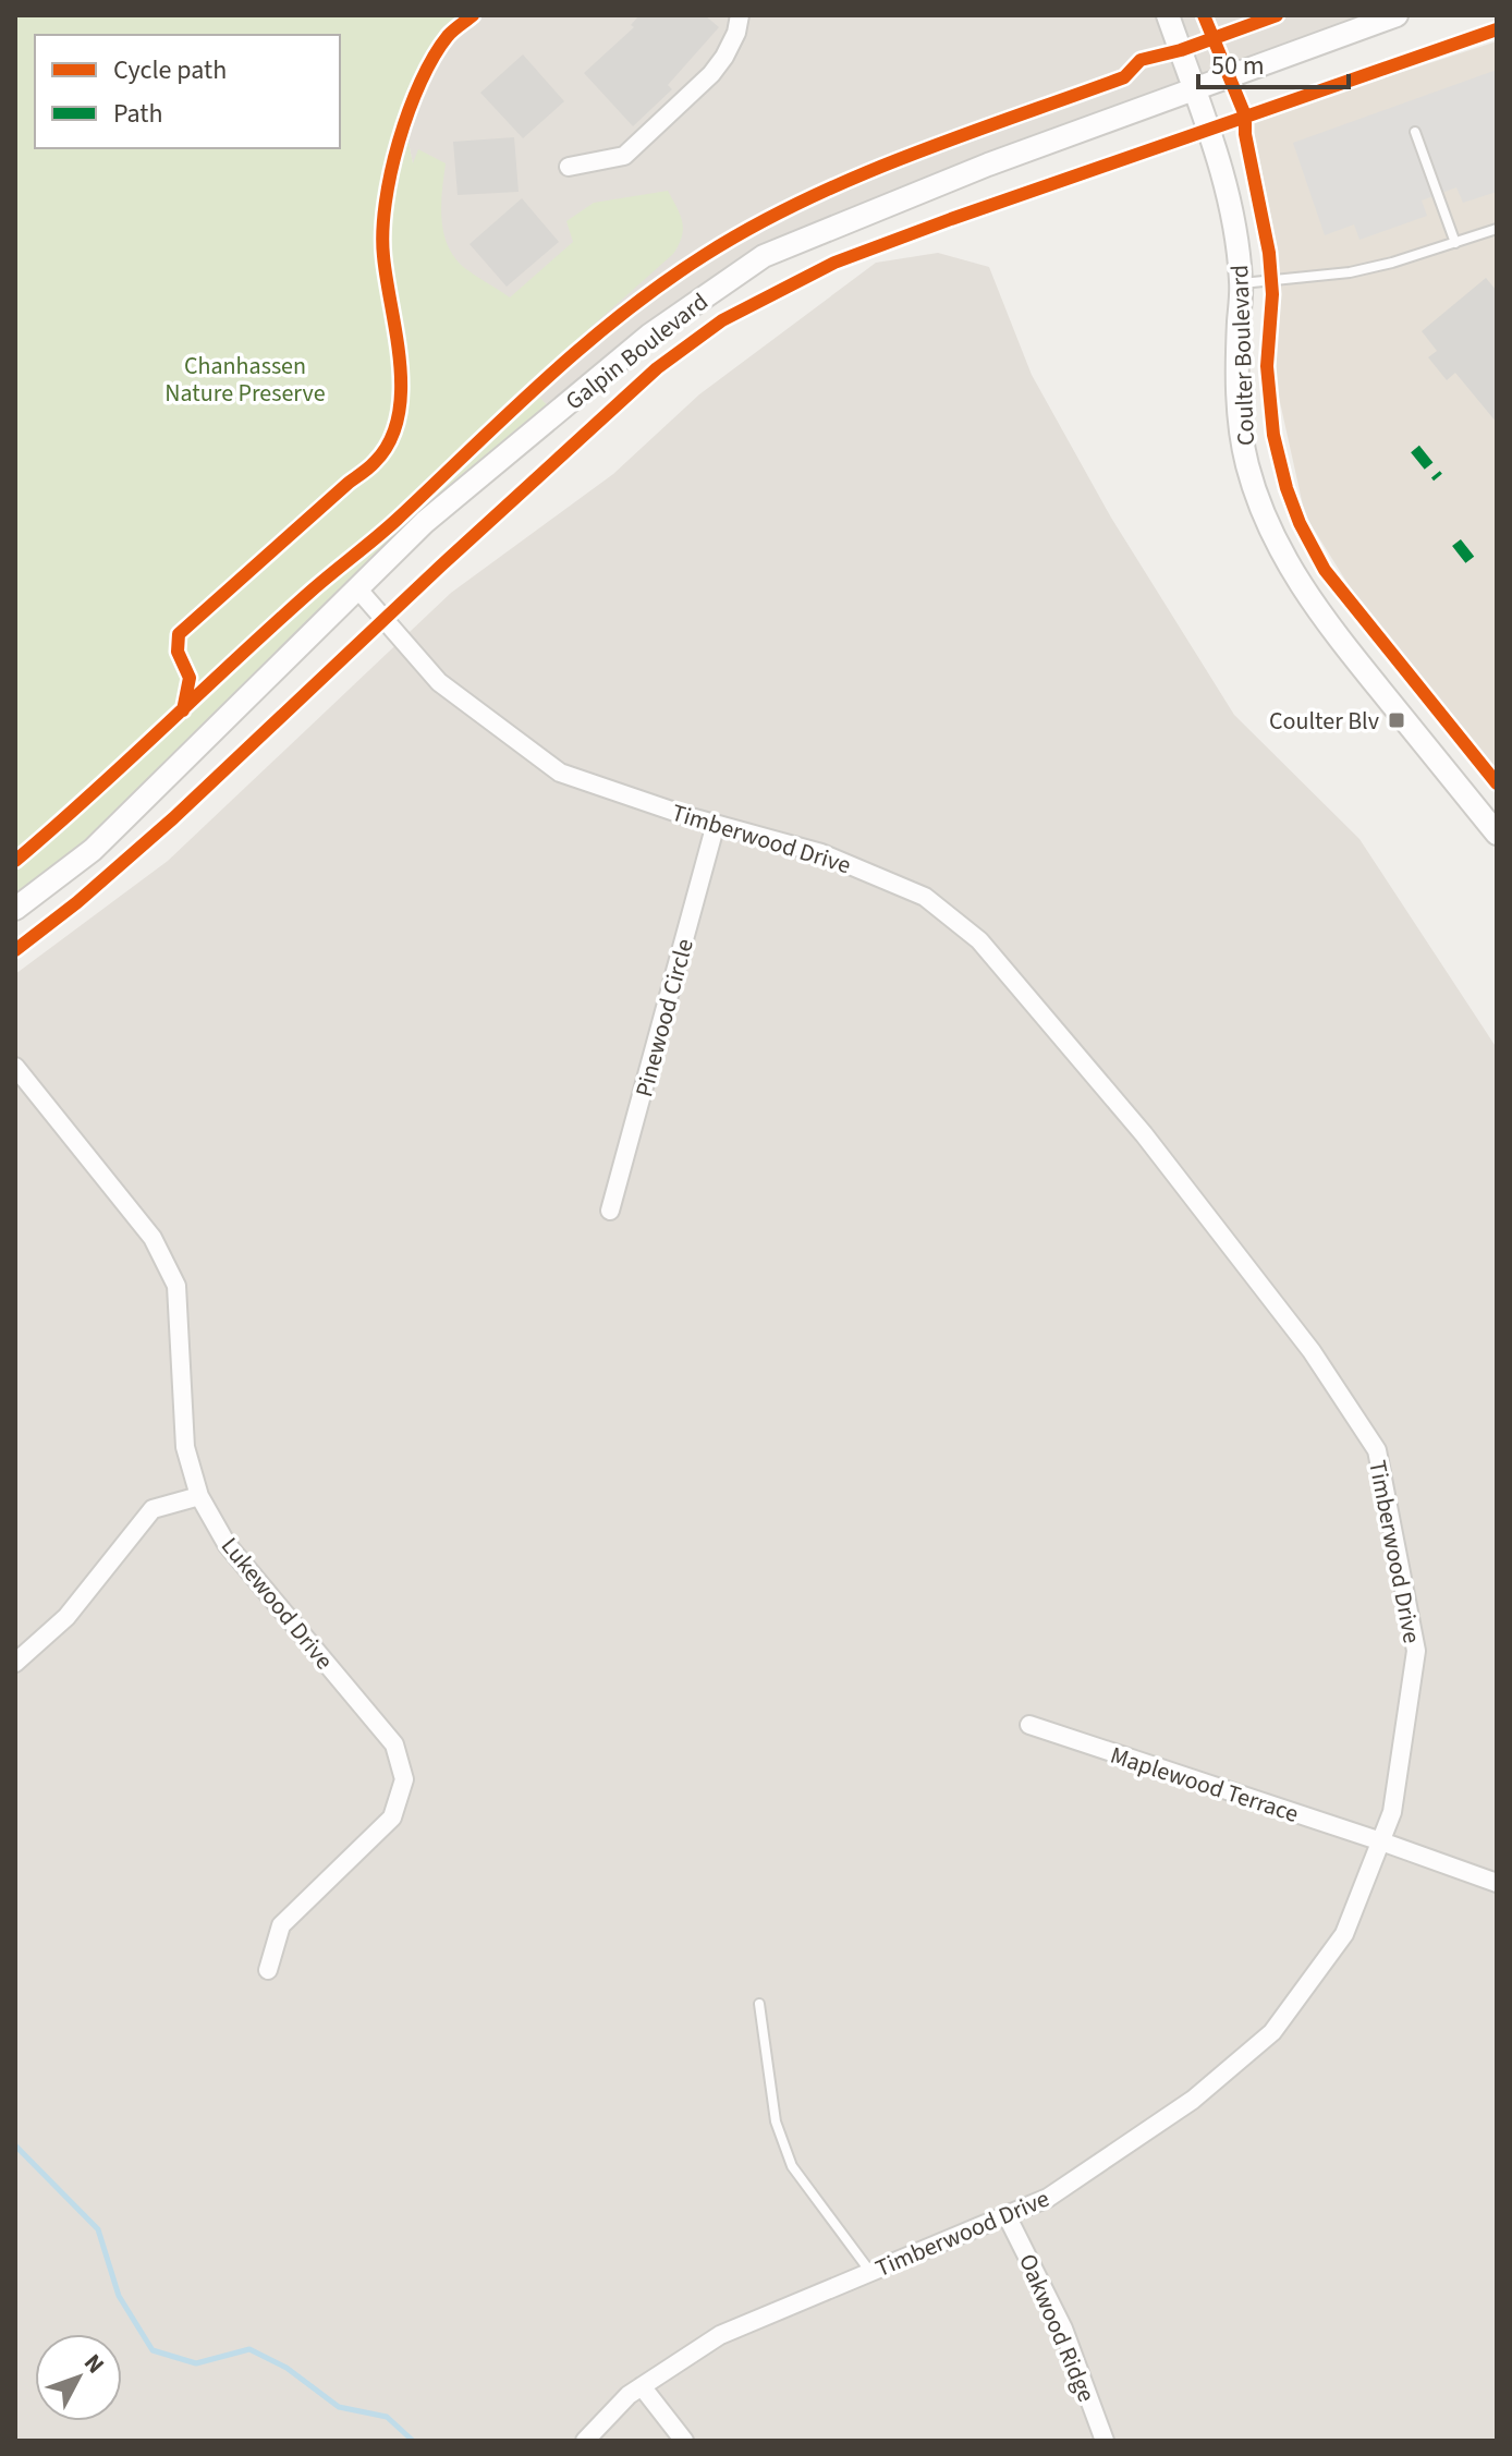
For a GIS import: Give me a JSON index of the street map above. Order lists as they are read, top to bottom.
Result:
{
  "streets": {
    "street": [
      "Galpin Boulevard",
      "Coulter Boulevard",
      "Timberwood Drive",
      "Pinewood Circle",
      "Lukewood Drive",
      "Maplewood Terrace",
      "Oakwood Ridge"
    ]
  },
  "crossings": [
    ["Galpin Boulevard", "Coulter Boulevard"],
    ["Galpin Boulevard", "Timberwood Drive"],
    ["Timberwood Drive", "Pinewood Circle"],
    ["Timberwood Drive", "Maplewood Terrace"],
    ["Timberwood Drive", "Oakwood Ridge"]
  ],
  "parks": ["Chanhassen Nature Preserve"],
  "places": {
    "transit": ["Coulter Blv"]
  },
  "legend": ["Cycle path", "Path"],
  "scale_bar": "50 m",
  "north": "top right"
}
